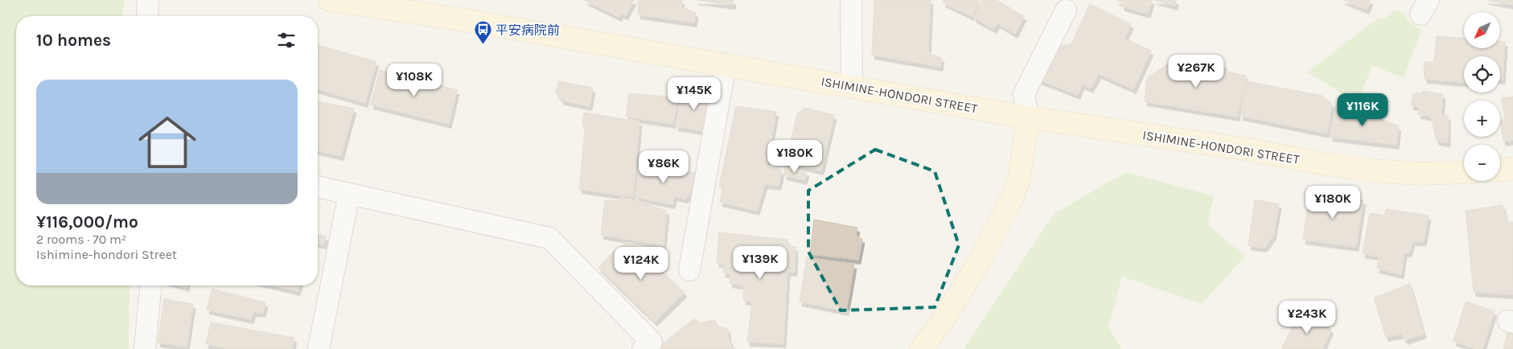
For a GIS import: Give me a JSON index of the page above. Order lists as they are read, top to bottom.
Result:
{
  "streets": {
    "main road": ["ISHIMINE-HONDORI STREET"]
  },
  "places": {
    "bus stop": ["平安病院前"]
  },
  "north": "bottom left",
  "page": {
    "map_buttons": ["+", "−"],
    "heading": "10 homes",
    "price": [
      "¥267K",
      "¥108K",
      "¥145K",
      "¥116K",
      "¥180K",
      "¥86K",
      "¥180K",
      "¥139K",
      "¥124K",
      "¥243K"
    ],
    "list": [
      {
        "name": "¥116,000/mo",
        "note": "2 rooms · 70 m² · Ishimine-hondori Street"
      }
    ]
  }
}
